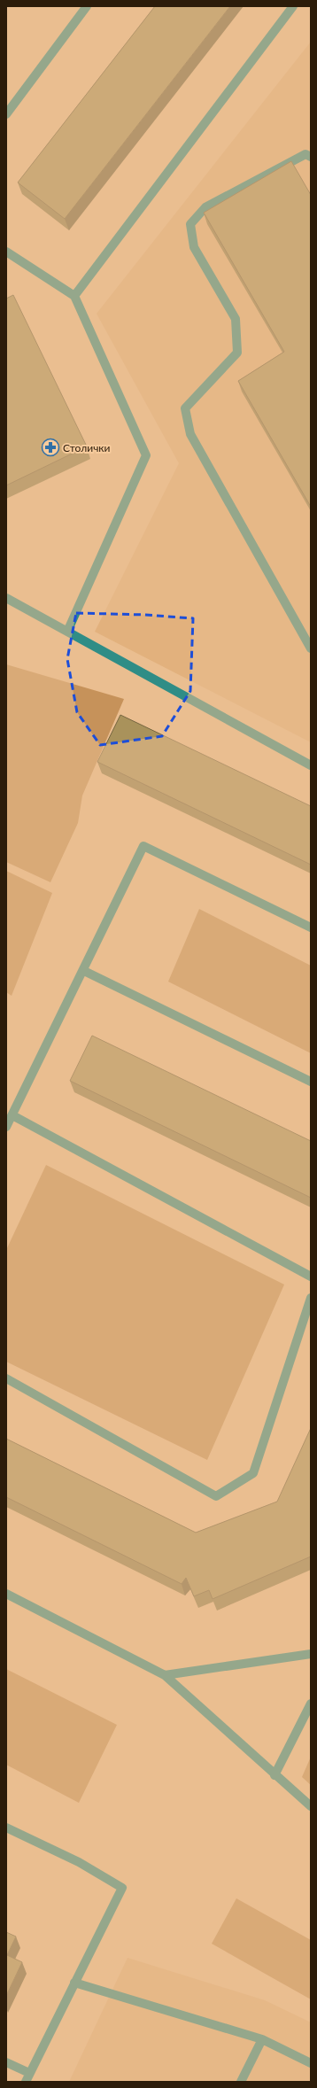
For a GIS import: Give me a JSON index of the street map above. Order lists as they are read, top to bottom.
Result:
{
  "places": {
    "pharmacy": ["Столички"]
  }
}
